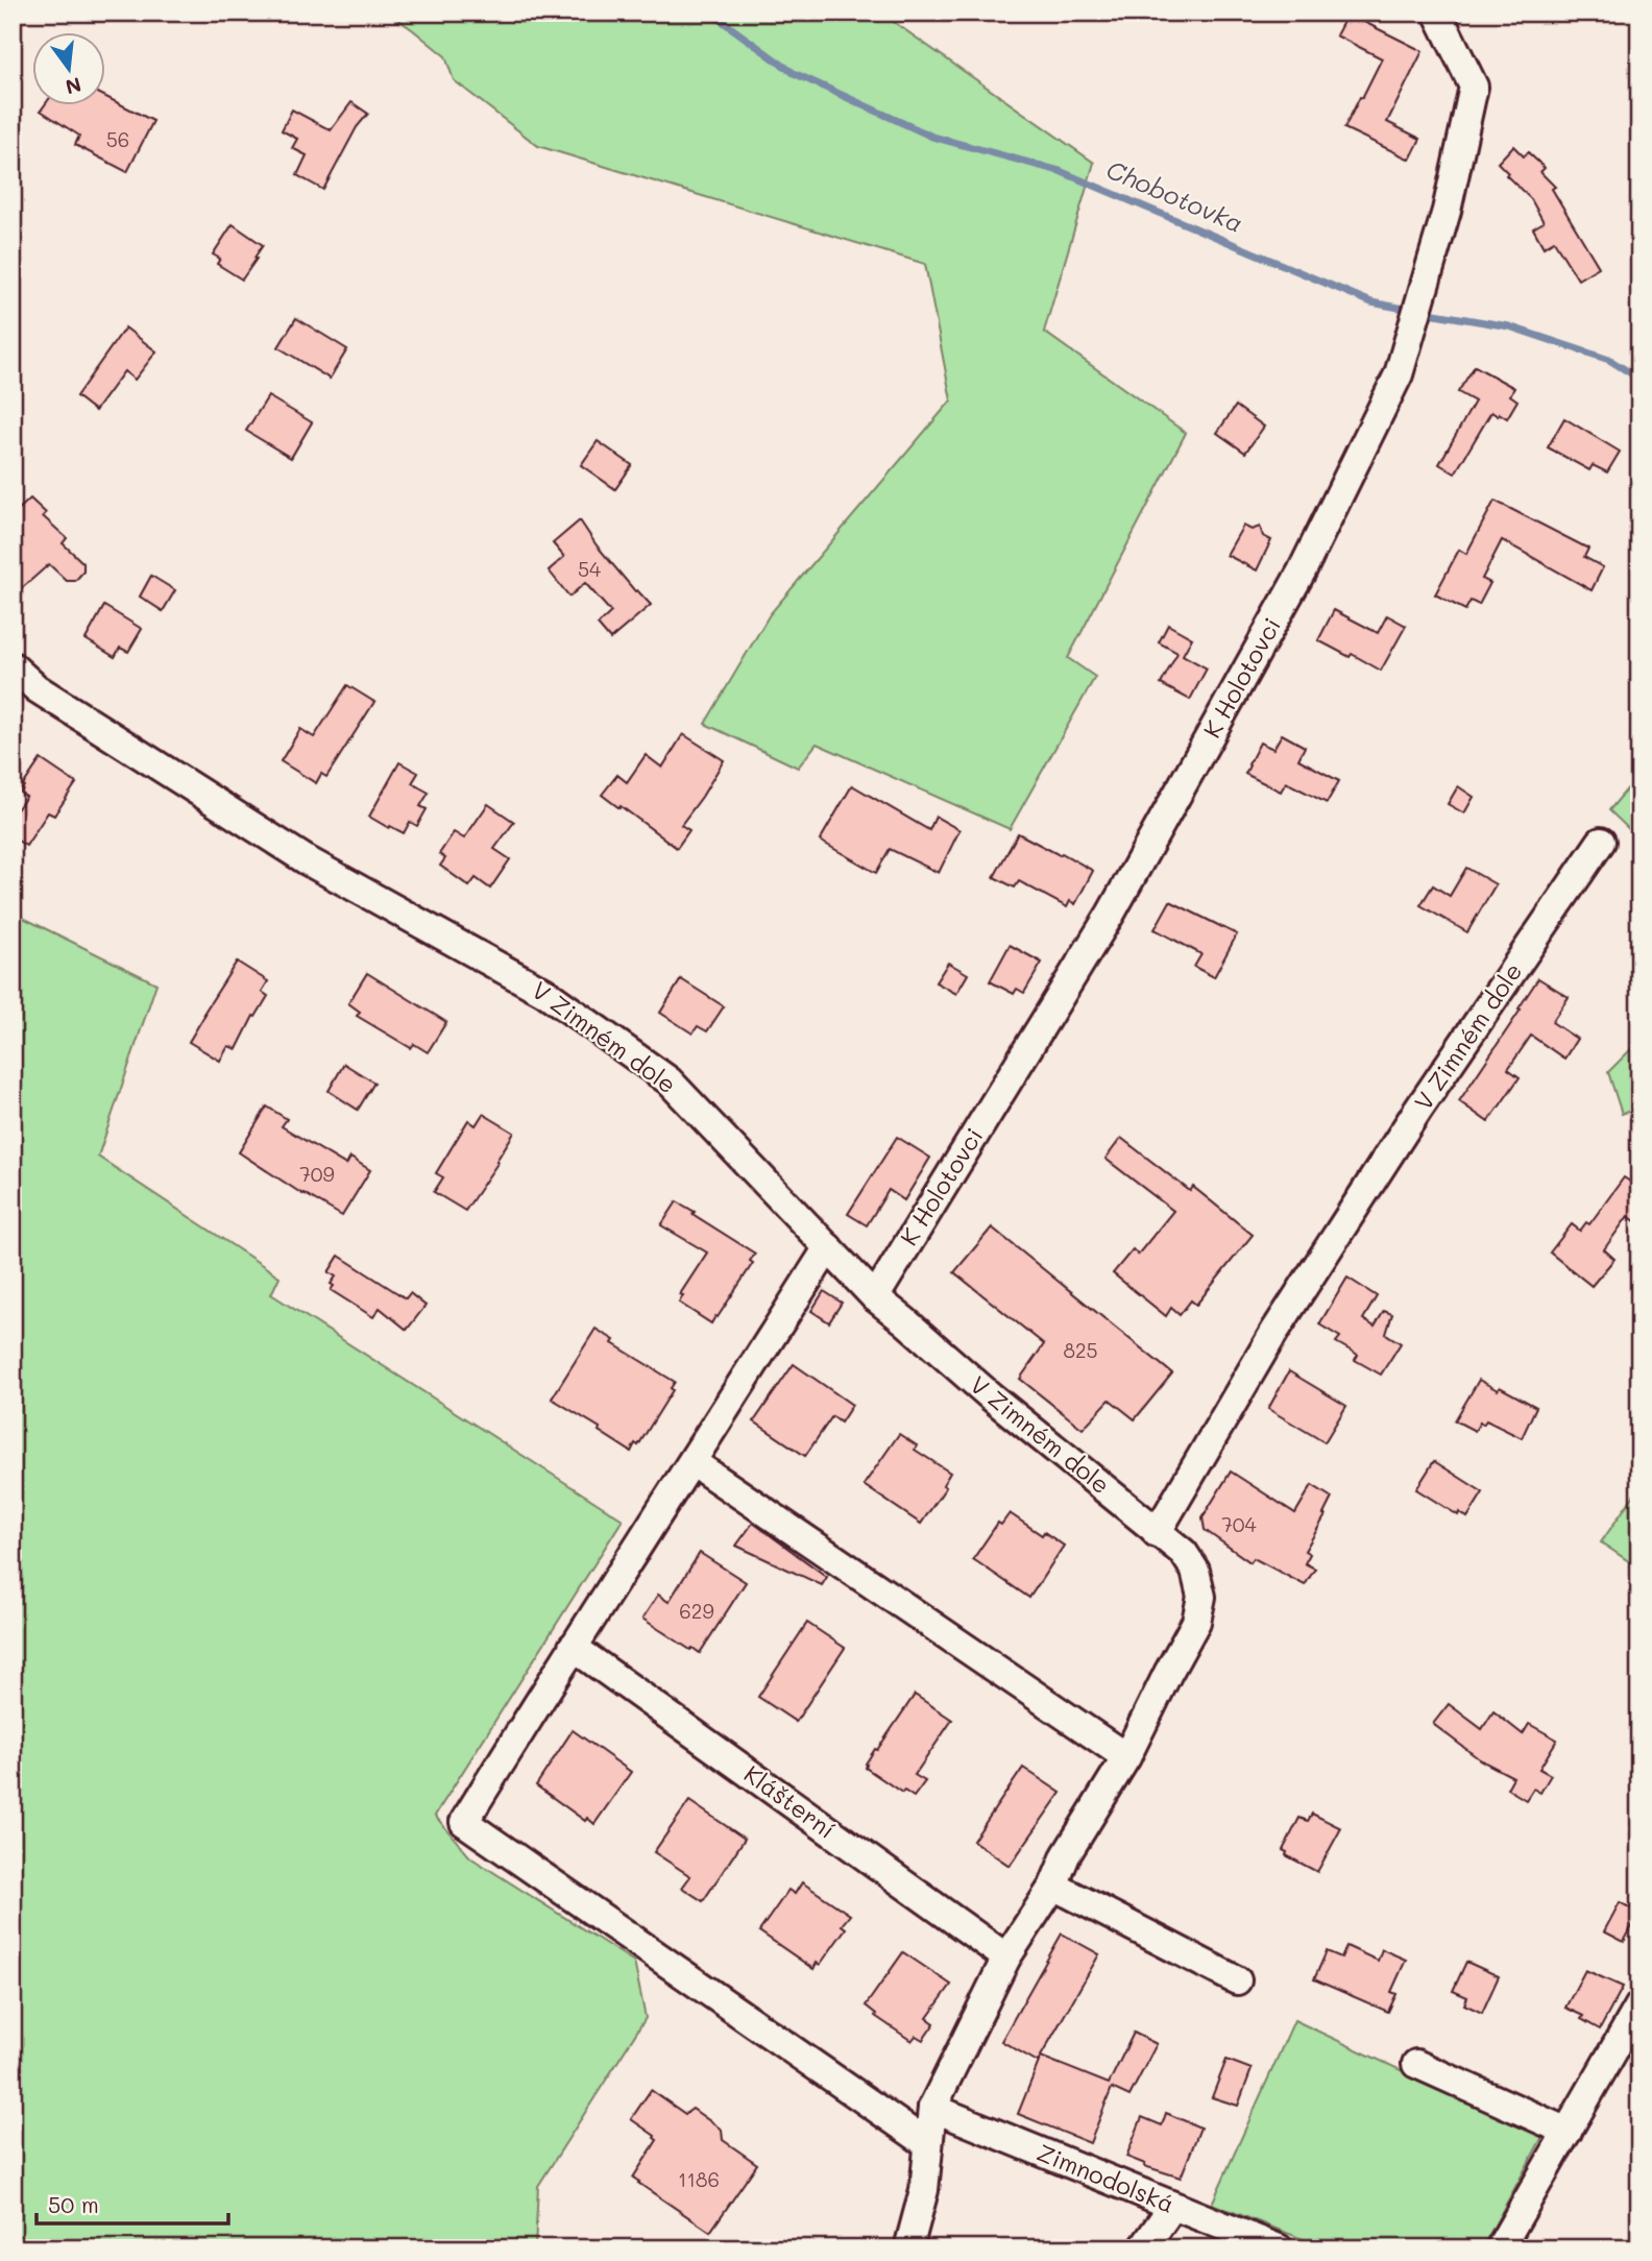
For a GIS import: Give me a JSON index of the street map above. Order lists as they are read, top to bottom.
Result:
{
  "streets": {
    "street": [
      "K Holotovci",
      "V Zimném dole",
      "Klášterní",
      "Zimnodolská"
    ]
  },
  "crossings": [
    ["K Holotovci", "V Zimném dole"]
  ],
  "water": ["Chobotovka"],
  "house_numbers": [
    "56",
    "54",
    "709",
    "825",
    "704",
    "629",
    "1186"
  ],
  "scale_bar": "50 m",
  "north": "bottom"
}
